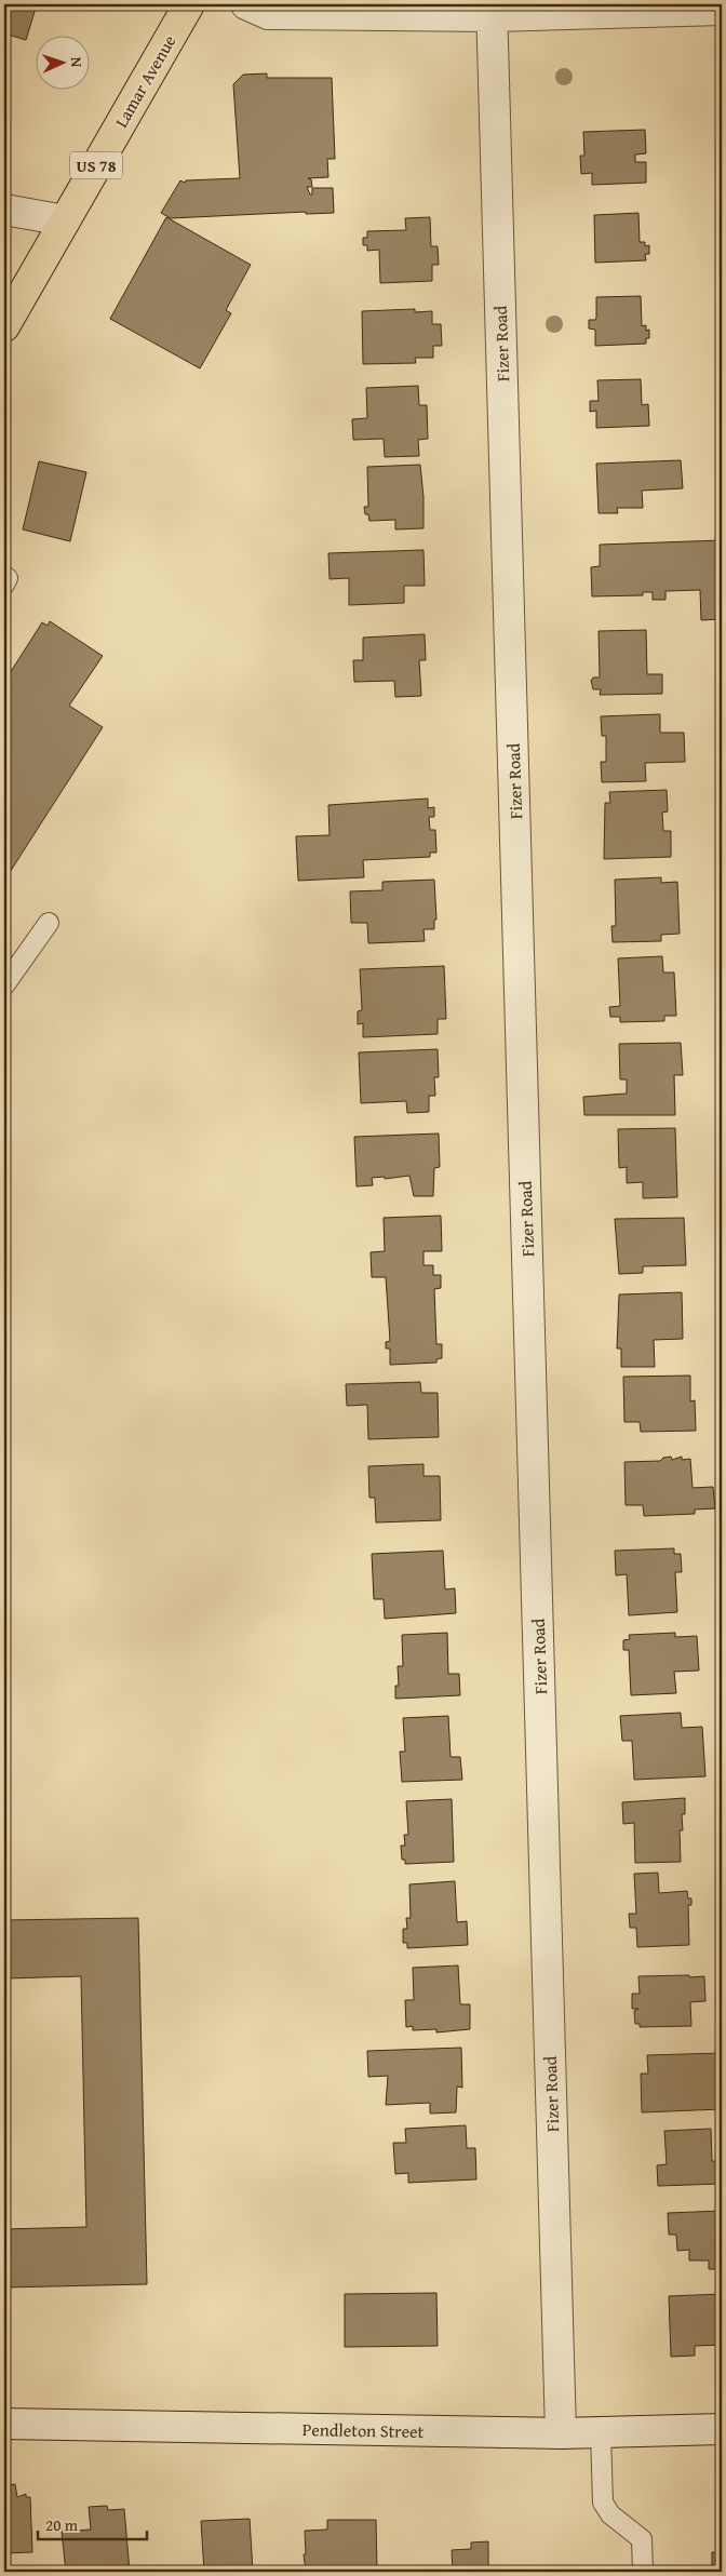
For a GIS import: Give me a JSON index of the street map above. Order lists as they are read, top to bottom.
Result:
{
  "streets": {
    "main road": ["Lamar Avenue", "US 78"],
    "street": ["Fizer Road", "Pendleton Street"]
  },
  "crossings": [
    ["Fizer Road", "Pendleton Street"]
  ],
  "scale_bar": "20 m",
  "north": "right"
}
